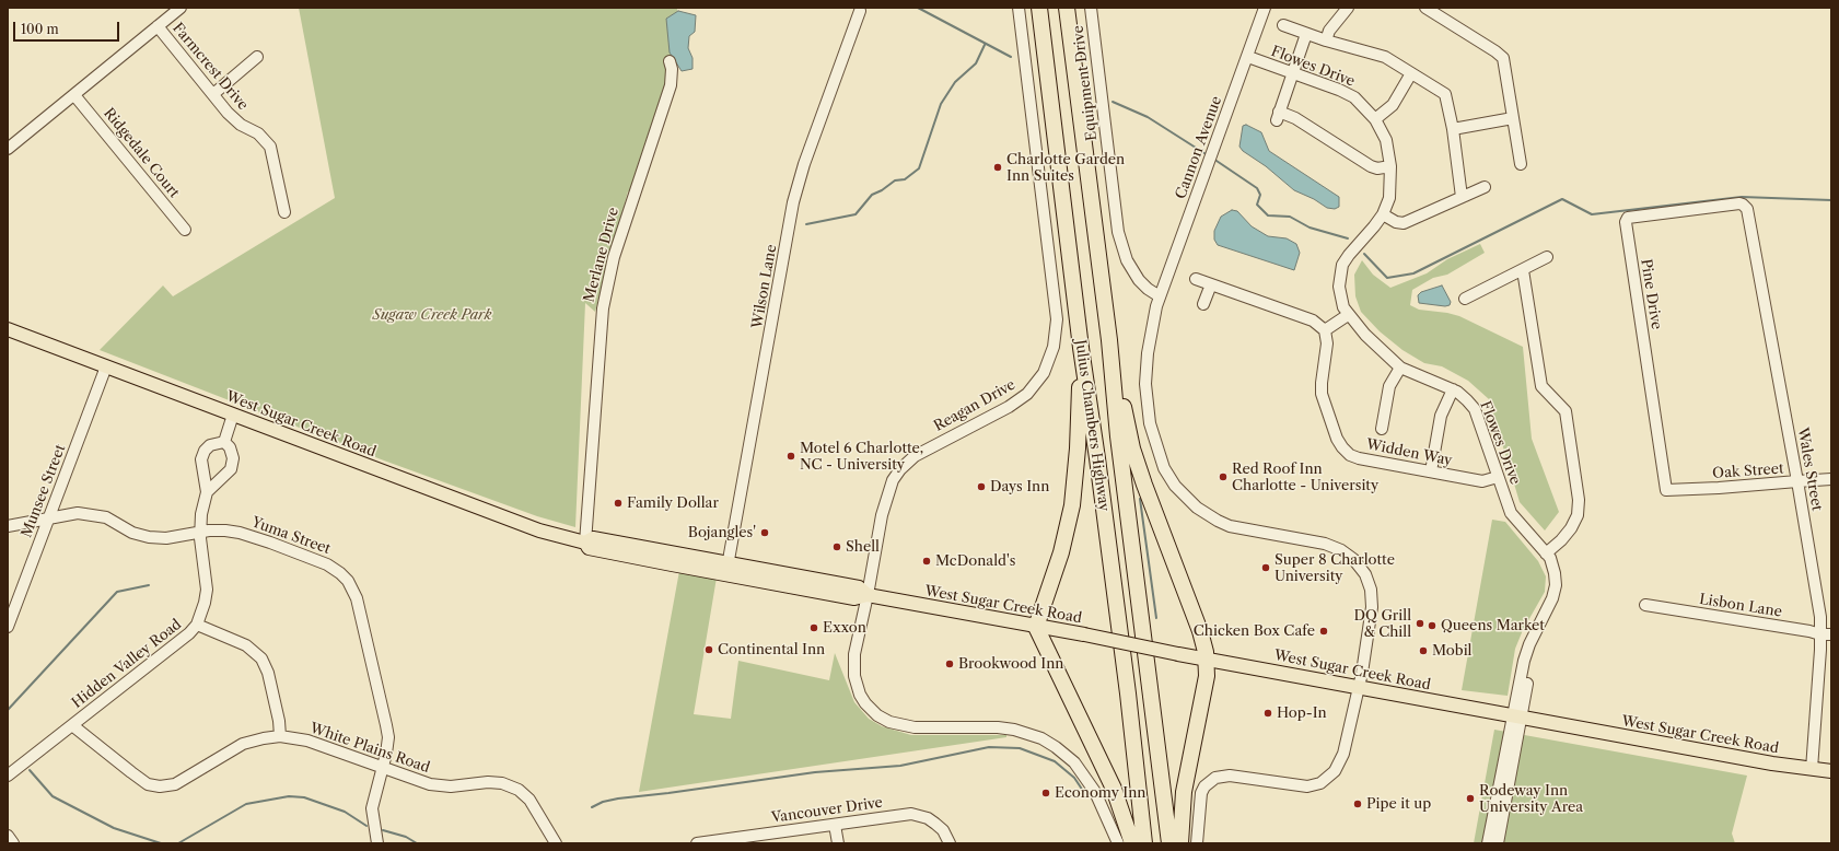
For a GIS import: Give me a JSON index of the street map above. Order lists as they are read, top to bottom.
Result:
{
  "streets": {
    "highway": ["Julius Chambers Highway"],
    "main road": ["West Sugar Creek Road"],
    "street": [
      "Farmcrest Drive",
      "Flowes Drive",
      "Equipment Drive",
      "Cannon Avenue",
      "Ridgedale Court",
      "Merlane Drive",
      "Wilson Lane",
      "Pine Drive",
      "Reagan Drive",
      "Widden Way",
      "Wales Street",
      "Oak Street",
      "Munsee Street",
      "Yuma Street",
      "Lisbon Lane",
      "Hidden Valley Road",
      "White Plains Road",
      "Vancouver Drive"
    ]
  },
  "crossings": [
    ["Flowes Drive", "Cannon Avenue"],
    ["Flowes Drive", "West Sugar Creek Road"],
    ["Flowes Drive", "Widden Way"],
    ["Equipment Drive", "Cannon Avenue"],
    ["Merlane Drive", "West Sugar Creek Road"],
    ["Wilson Lane", "West Sugar Creek Road"],
    ["Pine Drive", "Wales Street"],
    ["Pine Drive", "Oak Street"],
    ["Reagan Drive", "West Sugar Creek Road"],
    ["West Sugar Creek Road", "Wales Street"],
    ["West Sugar Creek Road", "Munsee Street"],
    ["Wales Street", "Oak Street"],
    ["Wales Street", "Lisbon Lane"],
    ["Munsee Street", "Yuma Street"],
    ["Yuma Street", "Hidden Valley Road"],
    ["Yuma Street", "White Plains Road"],
    ["Hidden Valley Road", "White Plains Road"]
  ],
  "parks": ["Sugaw Creek Park"],
  "places": [
    "Charlotte Garden Inn Suites",
    "Motel 6 Charlotte, NC - University",
    "Red Roof Inn Charlotte - University",
    "Days Inn",
    "Family Dollar",
    "Bojangles'",
    "Shell",
    "McDonald's",
    "Super 8 Charlotte University",
    "DQ Grill & Chill",
    "Queens Market",
    "Exxon",
    "Chicken Box Cafe",
    "Continental Inn",
    "Mobil",
    "Brookwood Inn",
    "Hop-In",
    "Economy Inn",
    "Rodeway Inn University Area",
    "Pipe it up"
  ],
  "scale_bar": "100 m"
}
